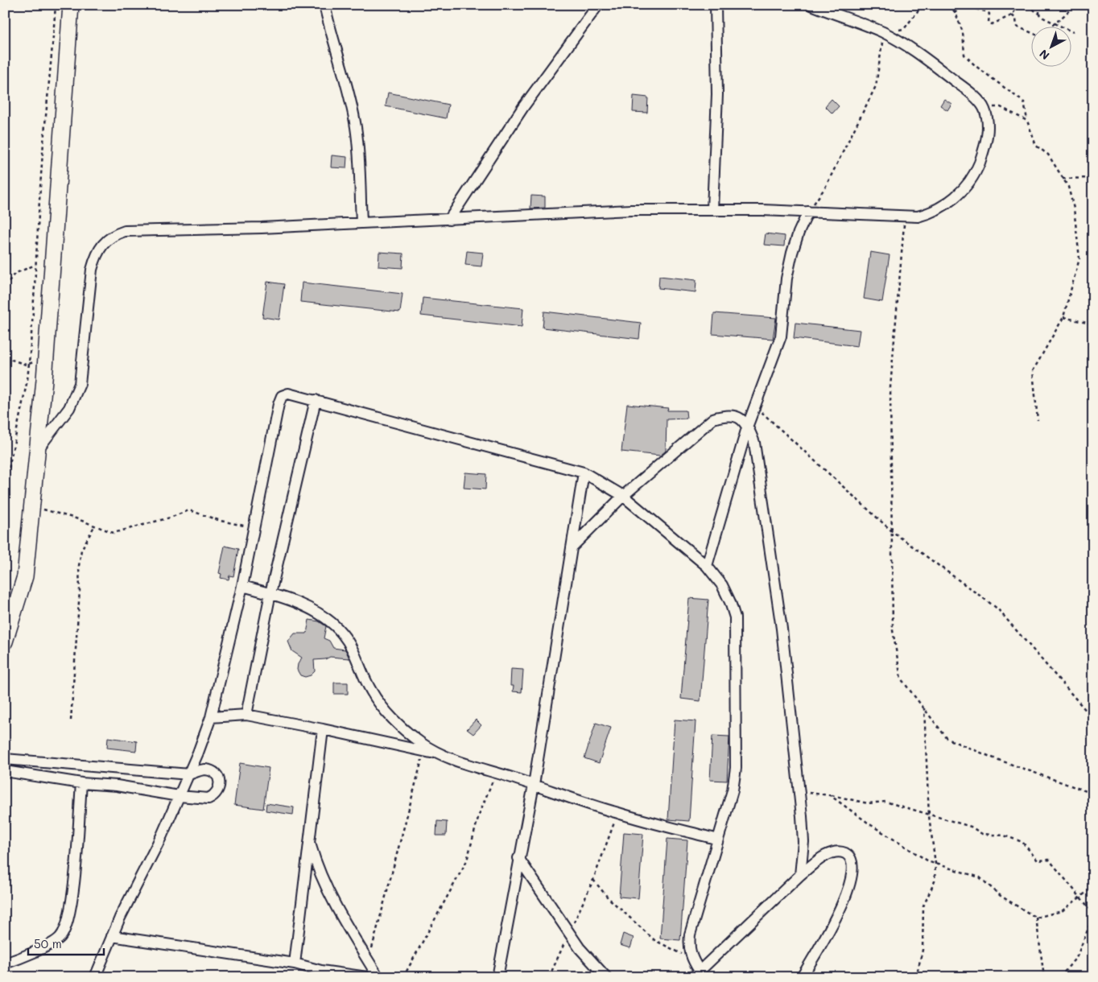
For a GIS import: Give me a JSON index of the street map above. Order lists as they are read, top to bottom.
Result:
{
  "scale_bar": "50 m",
  "north": "bottom left"
}
